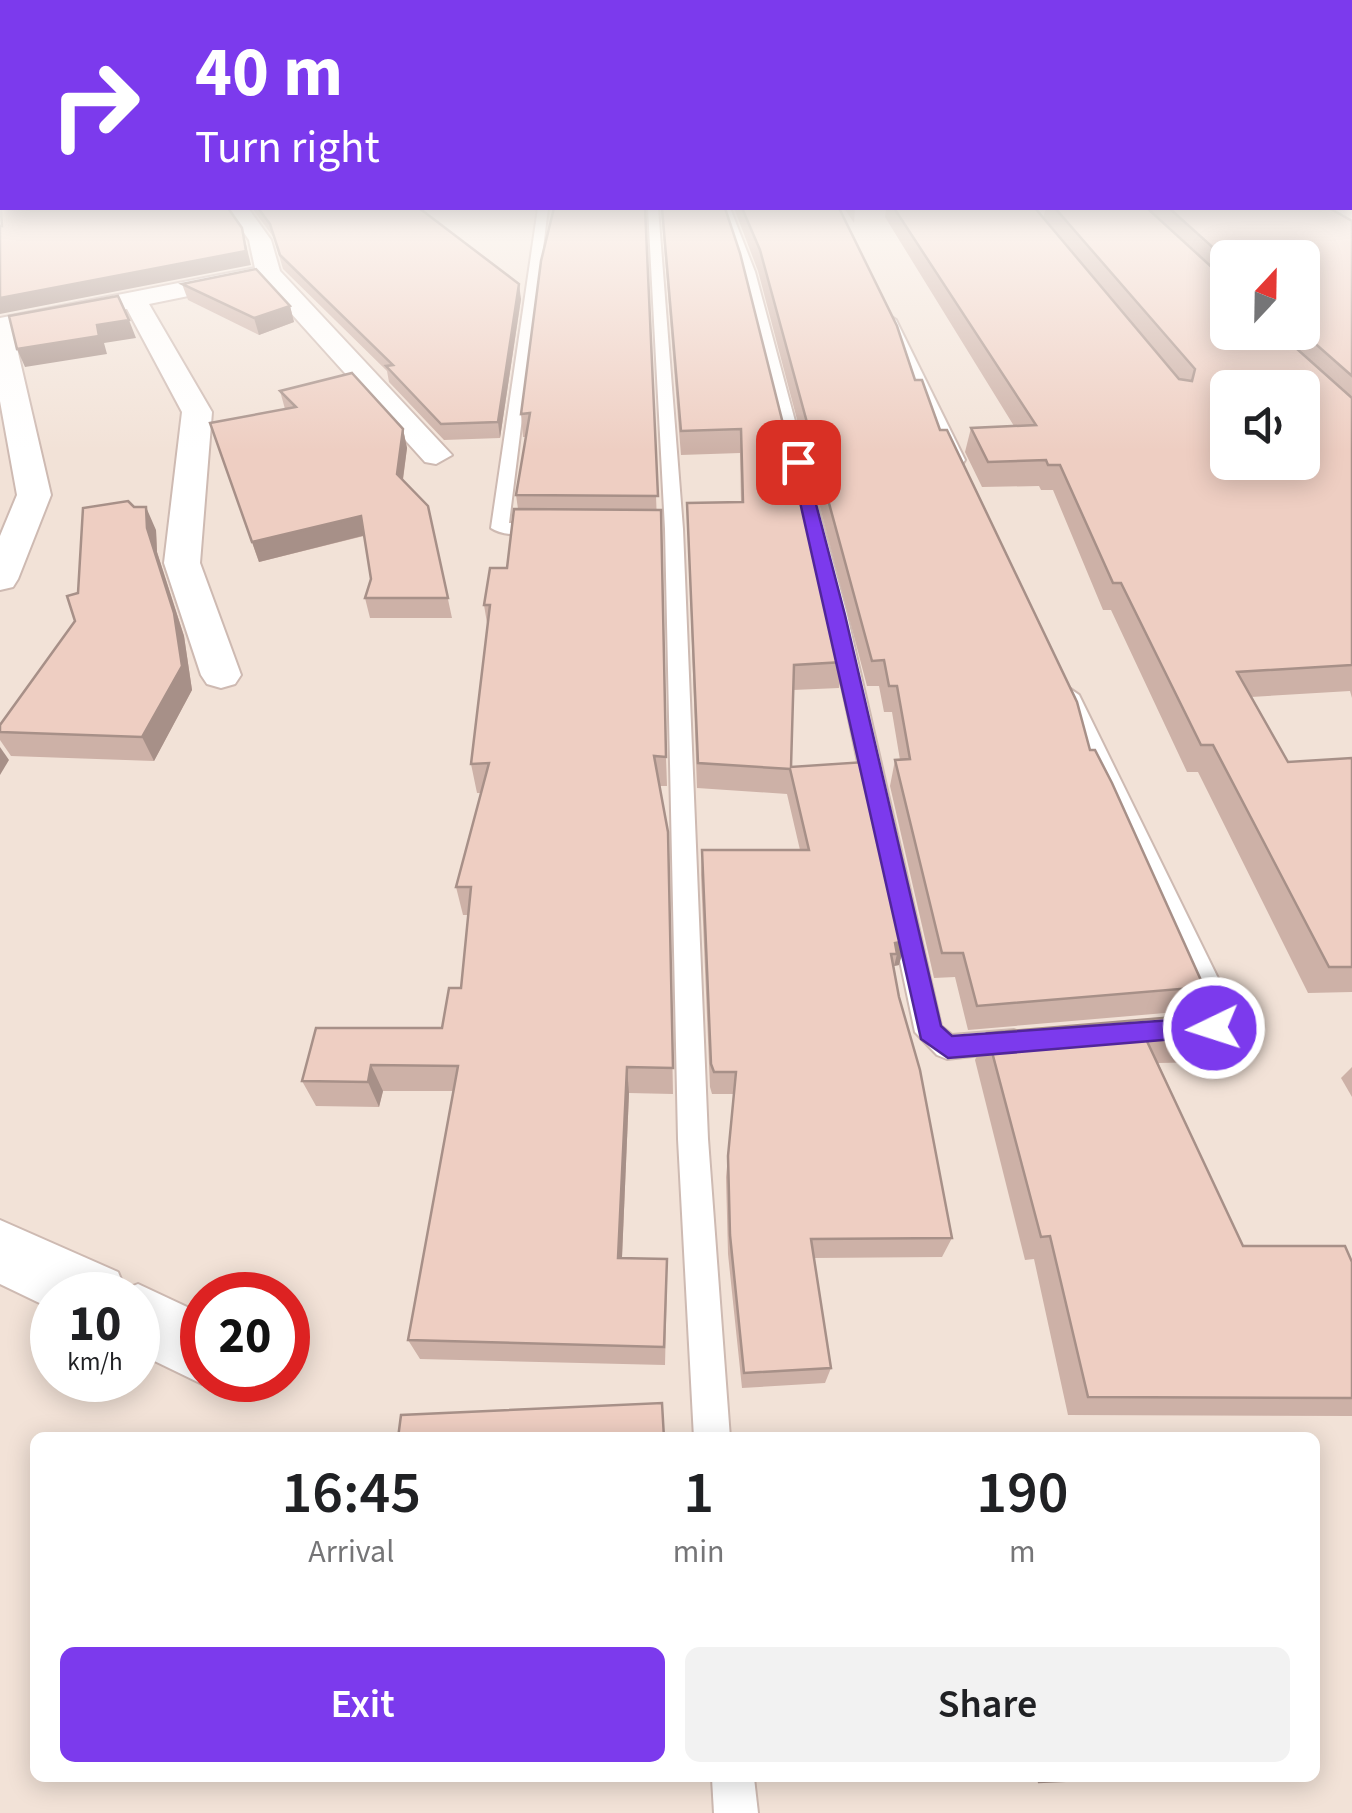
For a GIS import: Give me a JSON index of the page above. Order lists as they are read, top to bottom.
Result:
{
  "north": "top",
  "page": {
    "turn": ["40 m", "Turn right"],
    "speed": "10 km/h",
    "limit": "20",
    "eta": [
      "16:45",
      "Arrival",
      "1",
      "min",
      "190",
      "m"
    ],
    "buttons": ["Exit", "Share"]
  }
}
